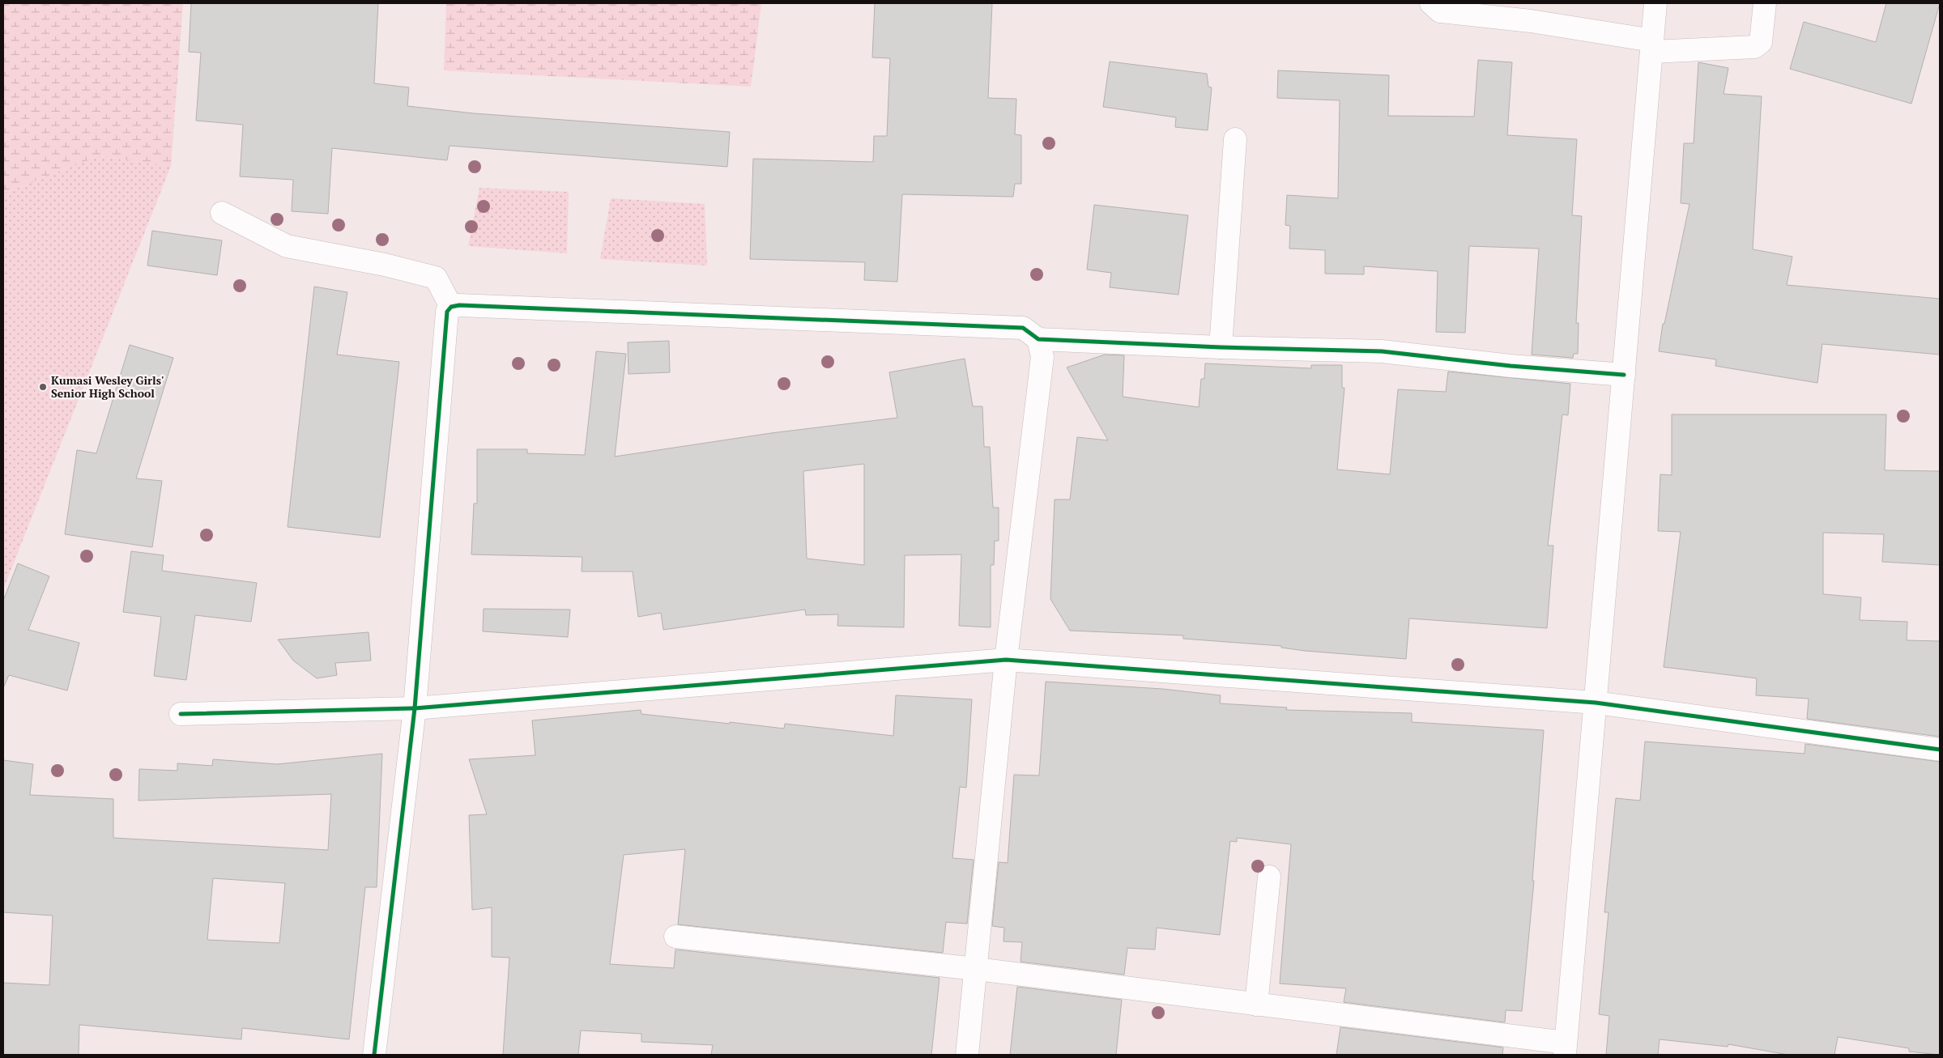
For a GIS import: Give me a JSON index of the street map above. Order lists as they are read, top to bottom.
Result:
{
  "places": ["Kumasi Wesley Girls' Senior High School"]
}
